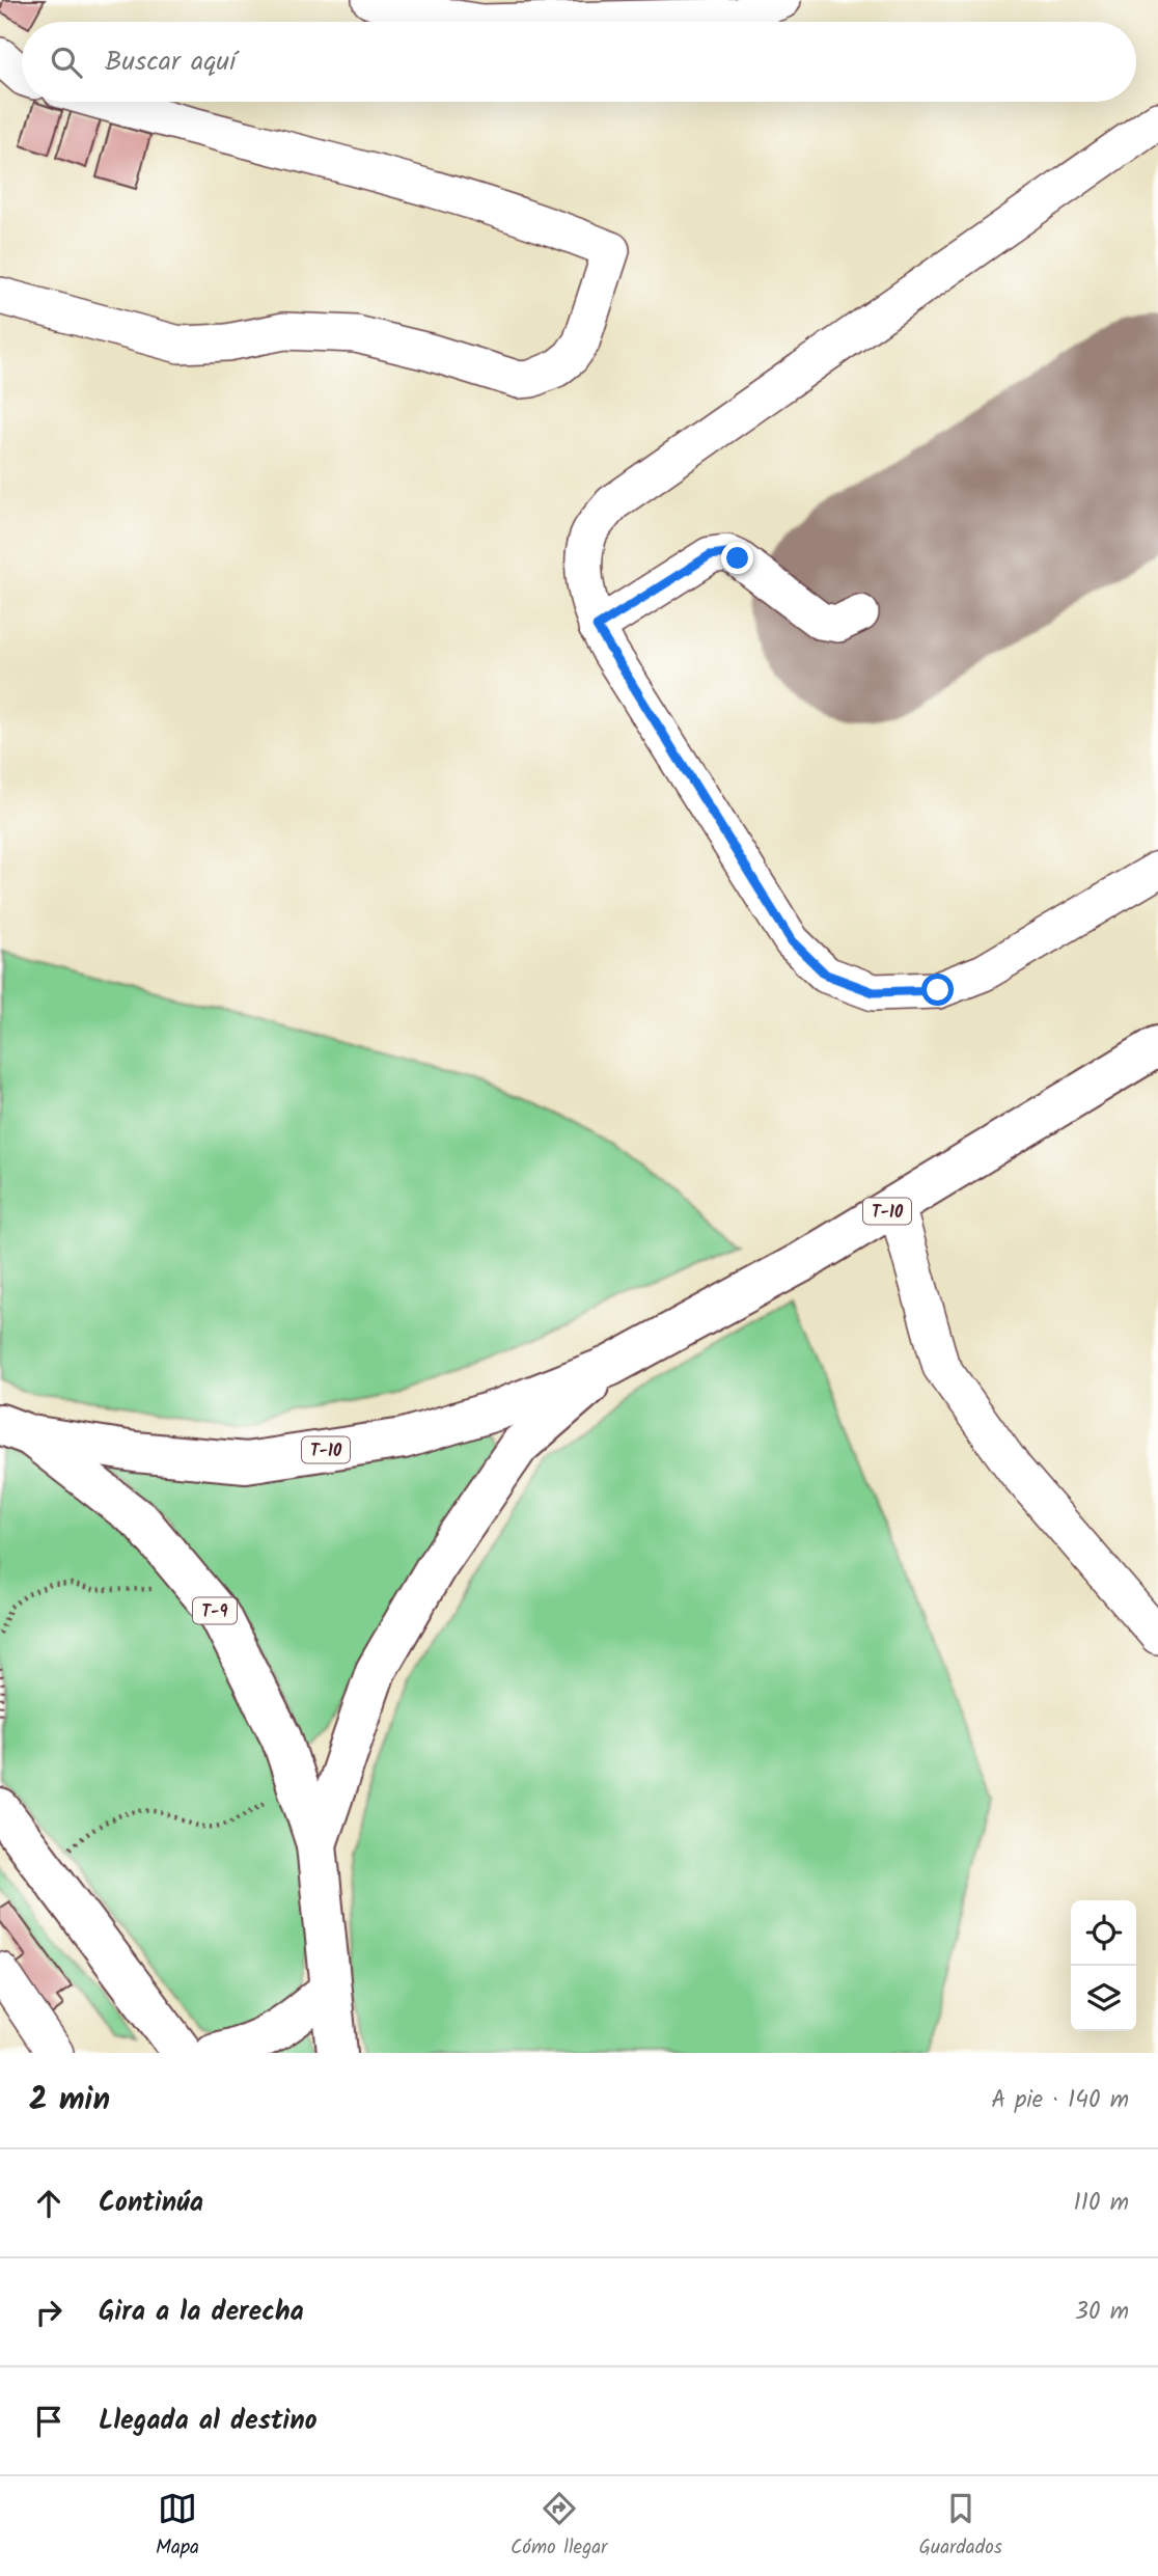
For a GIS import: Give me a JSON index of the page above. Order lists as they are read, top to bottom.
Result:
{
  "streets": {
    "highway": ["T-10", "T-9"]
  },
  "crossings": [
    ["T-10", "T-9"]
  ],
  "page": {
    "search": "Buscar aquí",
    "heading": ["2 min", "A pie · 140 m"],
    "list": [
      ["Continúa", "110 m"],
      ["Gira a la derecha", "30 m"],
      "Llegada al destino"
    ],
    "nav": ["Mapa", "Cómo llegar", "Guardados"]
  }
}
